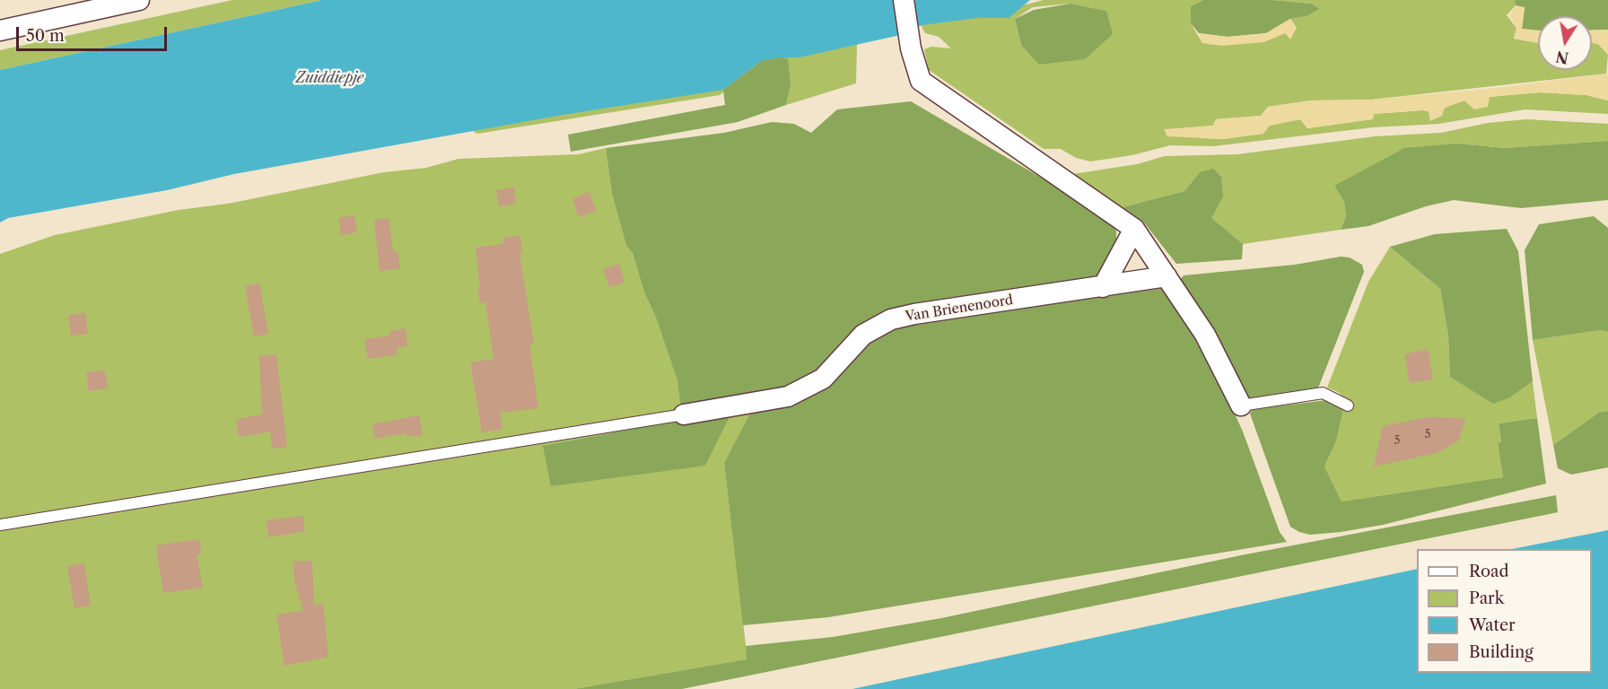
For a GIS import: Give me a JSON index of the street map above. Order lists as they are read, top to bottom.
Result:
{
  "streets": {
    "street": ["Van Brienenoord"]
  },
  "water": ["Zuiddiepje"],
  "house_numbers": ["5", "5"],
  "legend": [
    "Road",
    "Park",
    "Water",
    "Building"
  ],
  "scale_bar": "50 m",
  "north": "bottom"
}
